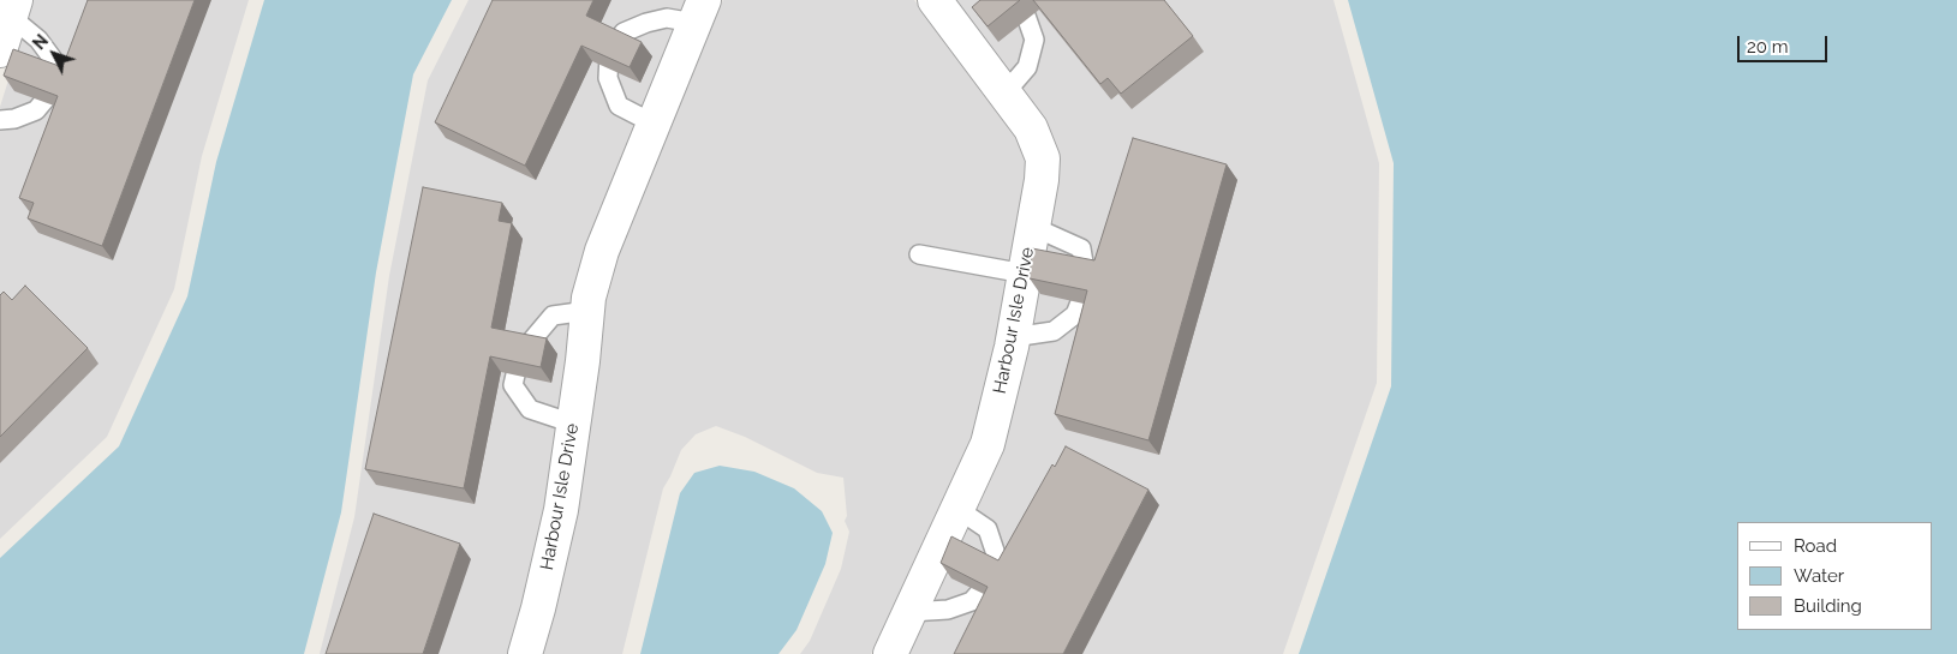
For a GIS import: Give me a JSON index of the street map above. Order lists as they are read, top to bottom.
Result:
{
  "streets": {
    "street": ["Harbour Isle Drive"]
  },
  "legend": ["Road", "Water", "Building"],
  "scale_bar": "20 m",
  "north": "top left"
}
